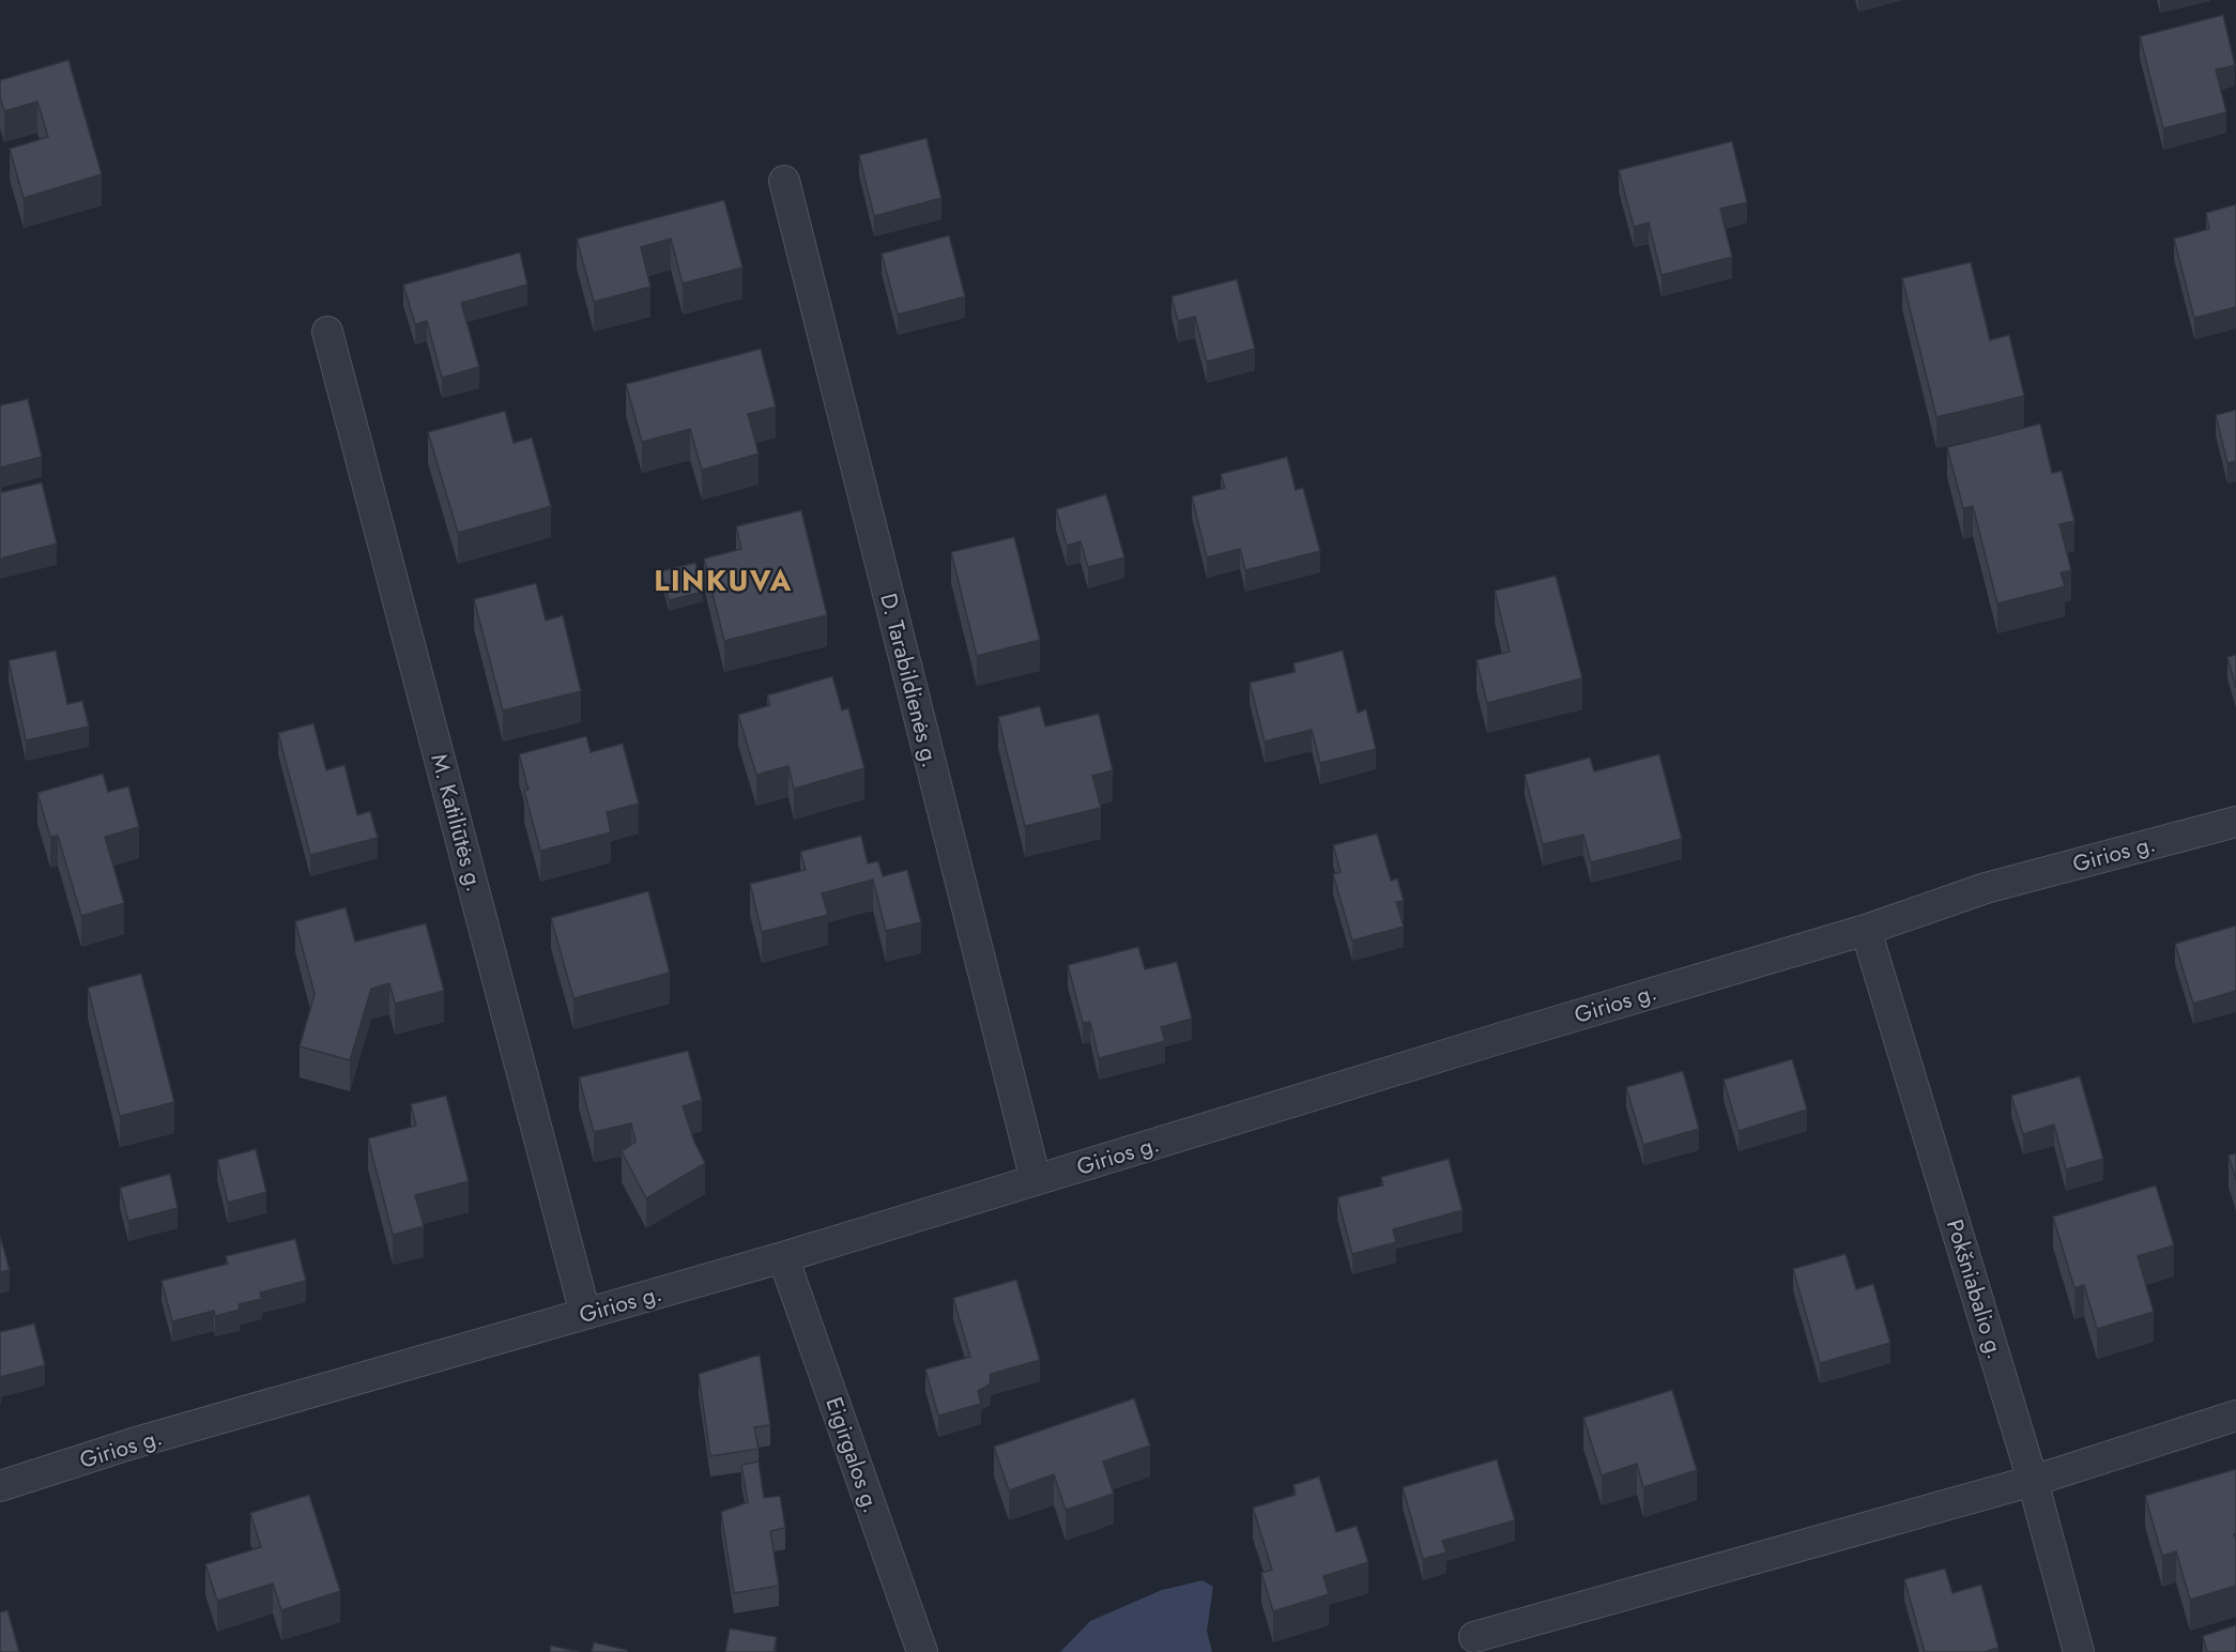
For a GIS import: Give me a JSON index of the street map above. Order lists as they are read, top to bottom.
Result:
{
  "streets": {
    "street": [
      "D. Tarabildienės g.",
      "M. Katiliūtės g.",
      "Girios g.",
      "Pokšniabalio g.",
      "Eigirgalos g."
    ]
  },
  "crossings": [
    ["D. Tarabildienės g.", "Girios g."],
    ["M. Katiliūtės g.", "Girios g."],
    ["Girios g.", "Pokšniabalio g."],
    ["Girios g.", "Eigirgalos g."]
  ],
  "districts": ["LINKUVA"]
}
